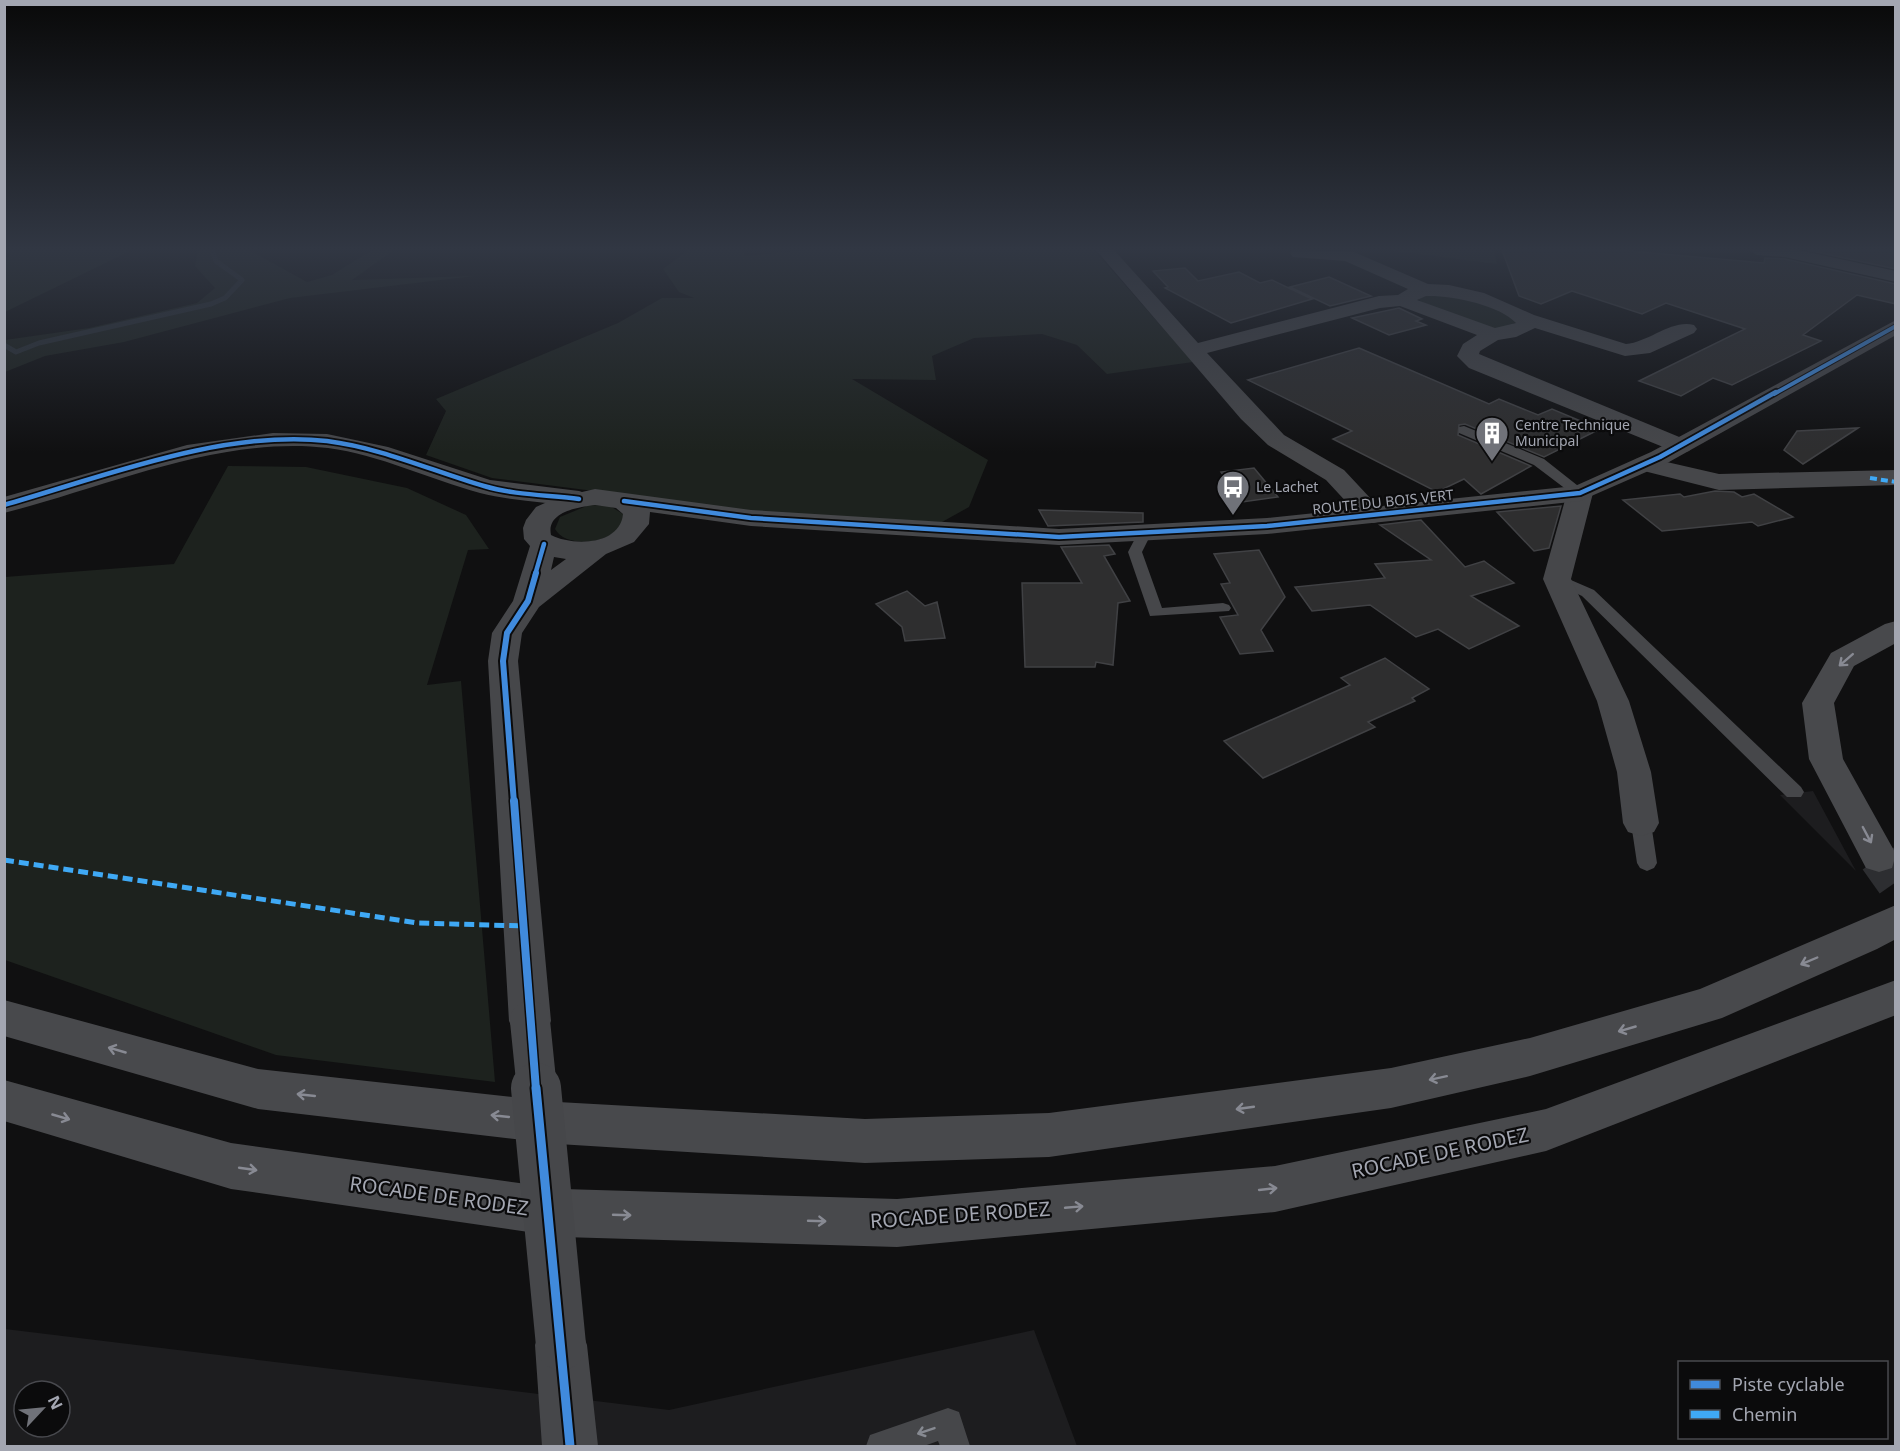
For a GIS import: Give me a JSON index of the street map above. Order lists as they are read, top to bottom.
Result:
{
  "streets": {
    "highway": ["ROCADE DE RODEZ"],
    "street": ["ROUTE DU BOIS VERT"]
  },
  "places": {
    "building": ["Centre Technique Municipal"],
    "bus stop": ["Le Lachet"]
  },
  "legend": ["Piste cyclable", "Chemin"],
  "north": "top right"
}
